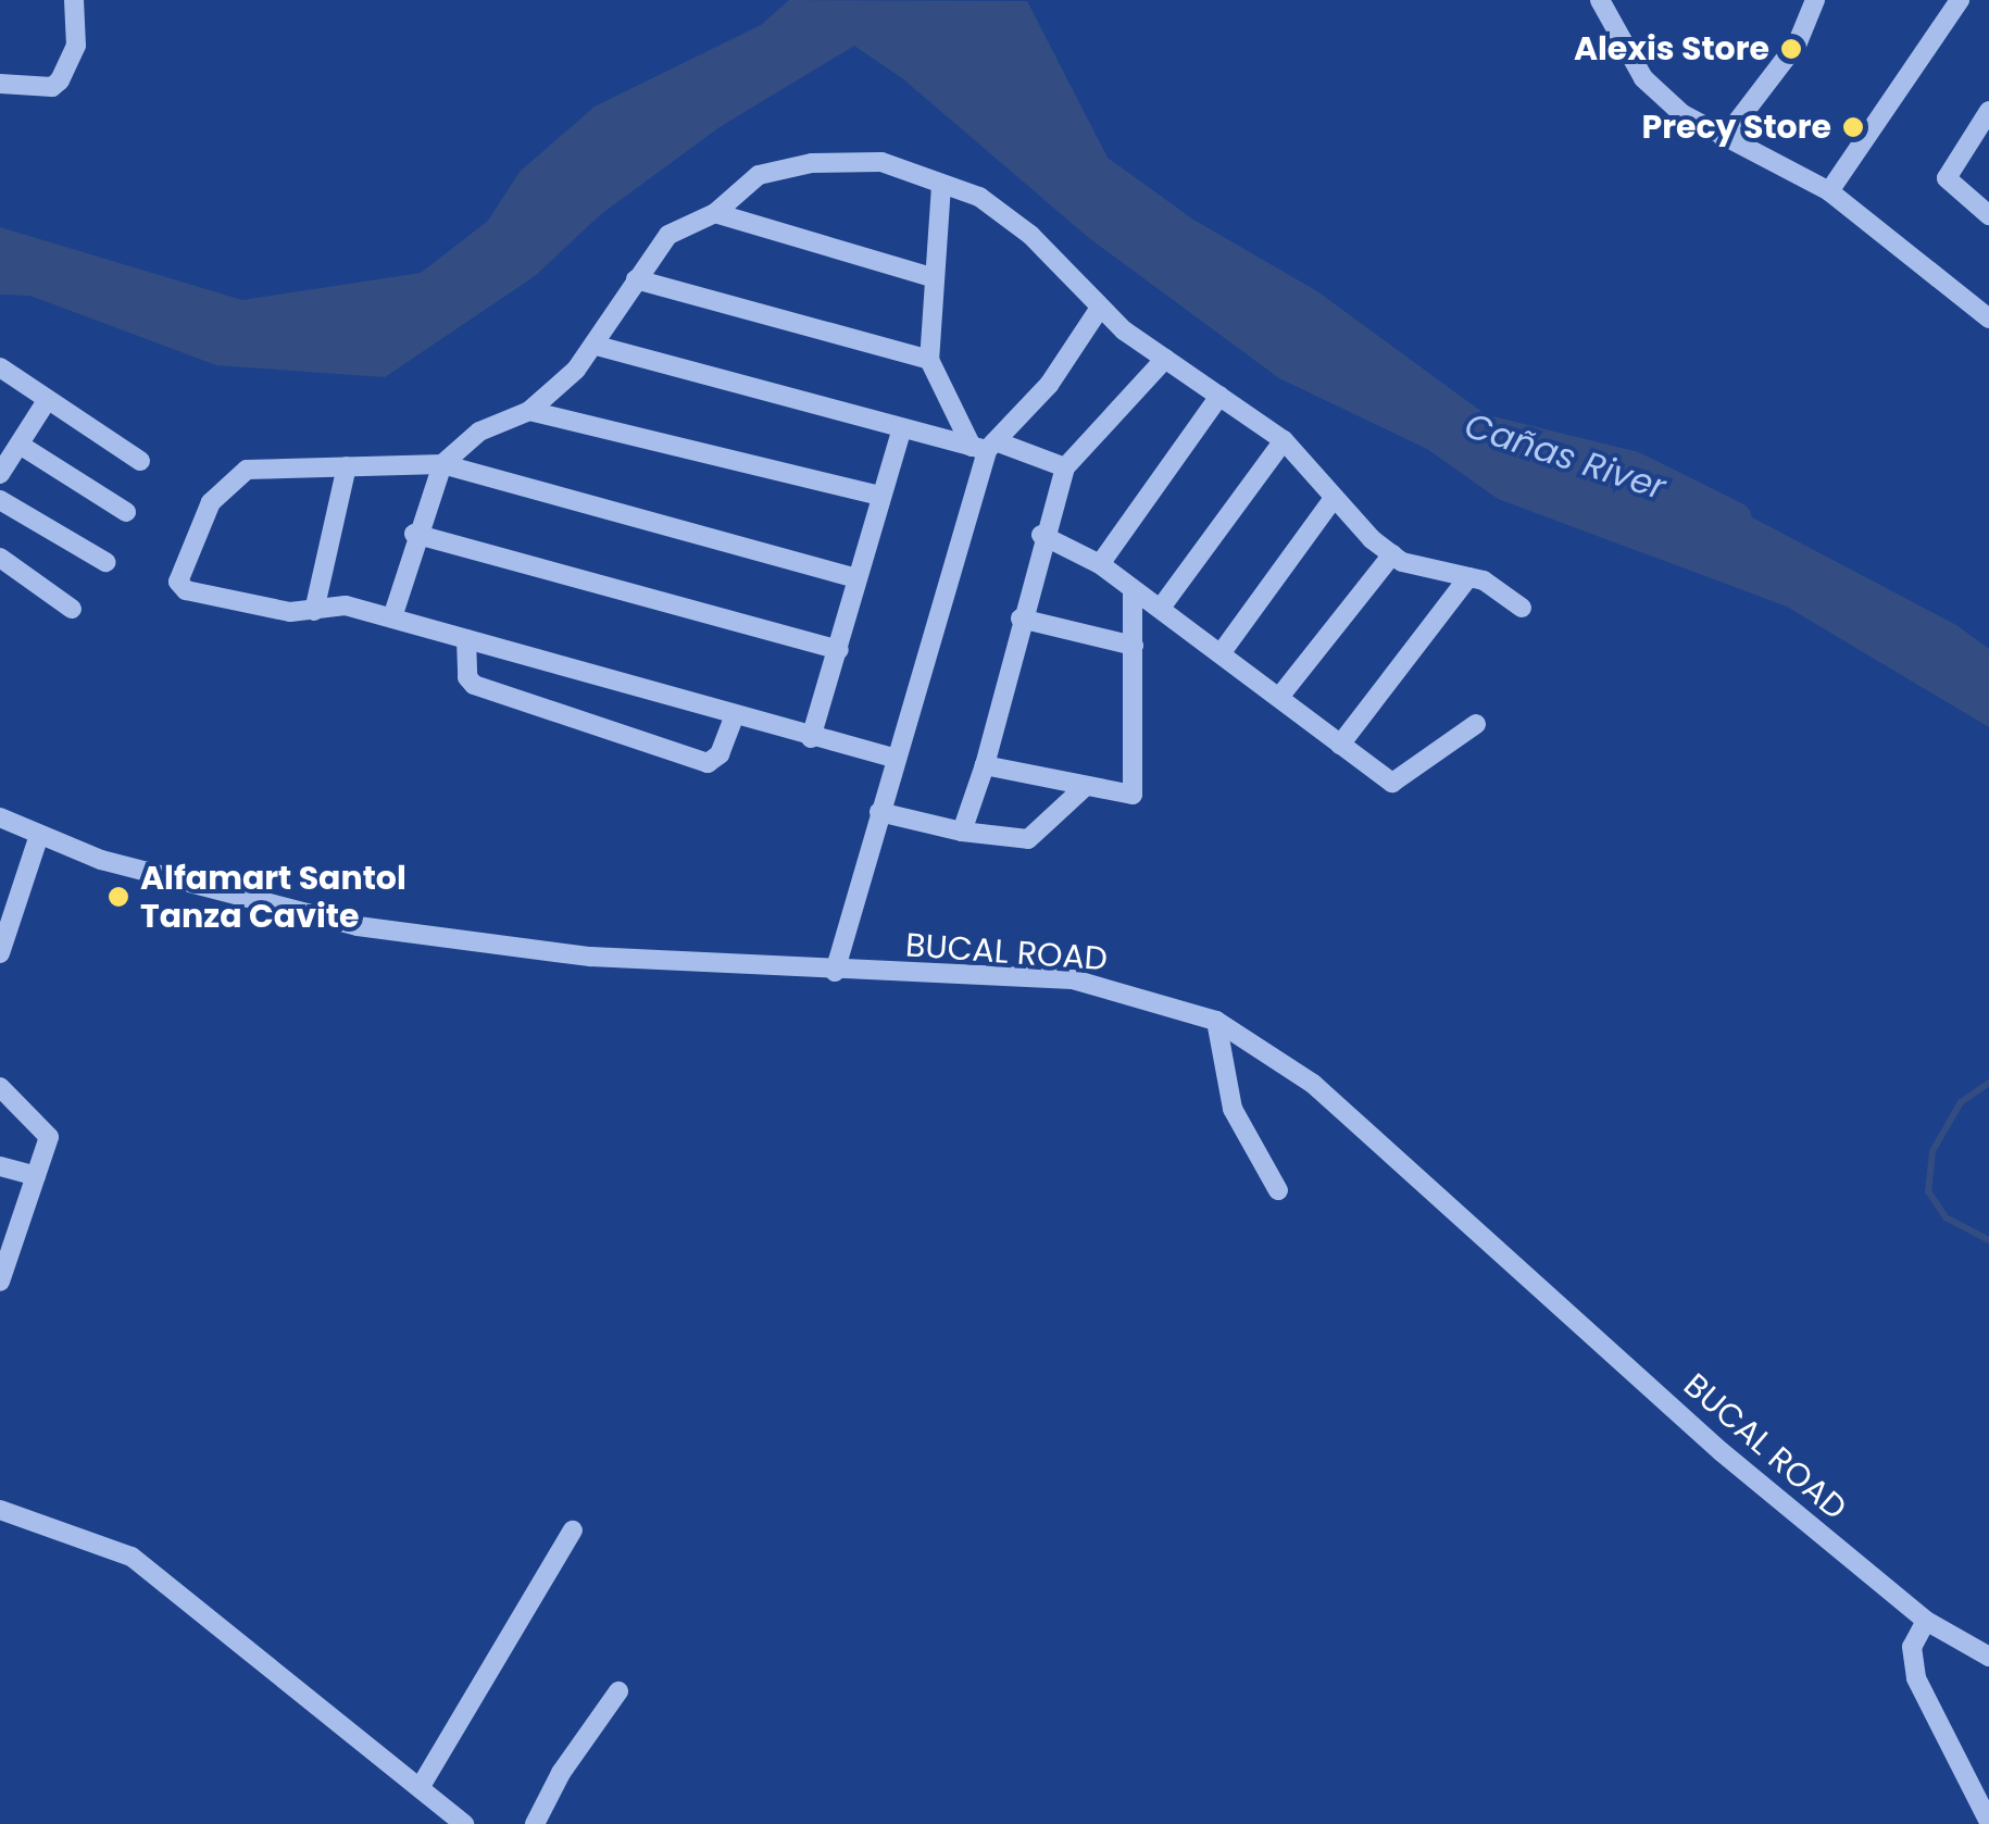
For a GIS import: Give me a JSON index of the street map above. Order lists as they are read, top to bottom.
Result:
{
  "streets": {
    "street": ["BUCAL ROAD"]
  },
  "water": ["Cañas River"],
  "places": ["Alexis Store", "Precy Store", "Alfamart Santol Tanza Cavite"]
}
